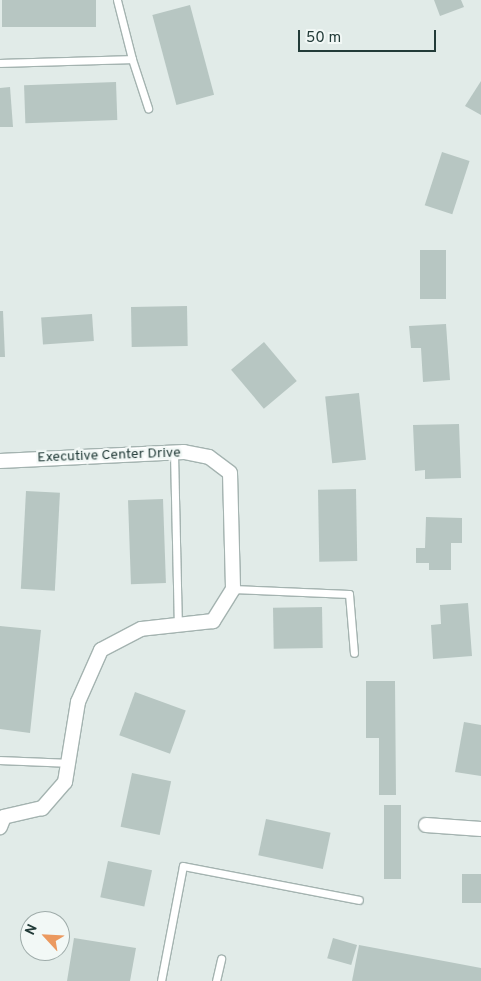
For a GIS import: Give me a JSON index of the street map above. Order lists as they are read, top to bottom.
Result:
{
  "streets": {
    "street": ["Executive Center Drive"]
  },
  "scale_bar": "50 m",
  "north": "top left"
}
